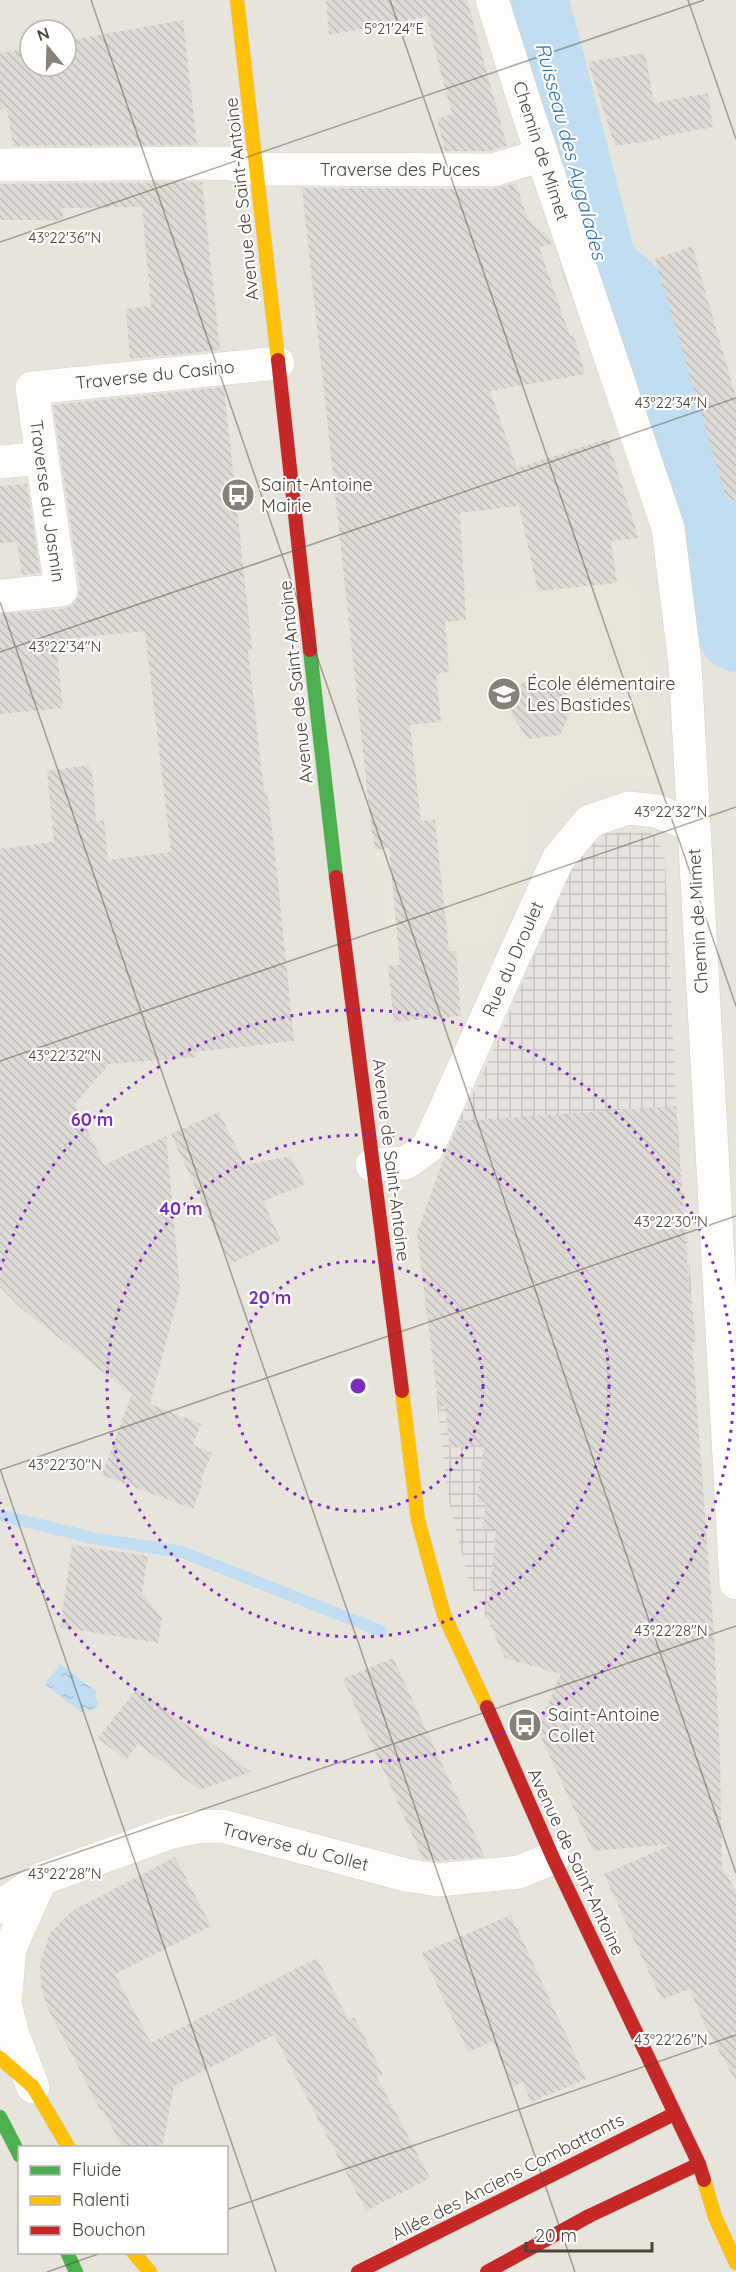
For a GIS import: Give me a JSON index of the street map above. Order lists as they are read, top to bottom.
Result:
{
  "streets": {
    "main road": ["Avenue de Saint-Antoine", "Allée des Anciens Combattants"],
    "street": [
      "Chemin de Mimet",
      "Traverse des Puces",
      "Traverse du Casino",
      "Traverse du Jasmin",
      "Rue du Droulet",
      "Traverse du Collet"
    ]
  },
  "crossings": [
    ["Chemin de Mimet", "Traverse des Puces"],
    ["Chemin de Mimet", "Rue du Droulet"],
    ["Traverse des Puces", "Avenue de Saint-Antoine"],
    ["Avenue de Saint-Antoine", "Traverse du Casino"],
    ["Avenue de Saint-Antoine", "Rue du Droulet"],
    ["Avenue de Saint-Antoine", "Traverse du Collet"],
    ["Avenue de Saint-Antoine", "Allée des Anciens Combattants"],
    ["Traverse du Casino", "Traverse du Jasmin"]
  ],
  "water": ["Ruisseau des Aygalades"],
  "places": {
    "bus stop": ["Saint-Antoine Mairie", "Saint-Antoine Collet"],
    "school or university": ["École élémentaire Les Bastides"]
  },
  "legend": ["Fluide", "Ralenti", "Bouchon"],
  "scale_bar": "20 m",
  "north": "top",
  "coordinates": [
    "5°21'24\"E",
    "43°22'36\"N",
    "43°22'34\"N",
    "43°22'32\"N",
    "43°22'30\"N",
    "43°22'28\"N",
    "43°22'26\"N"
  ],
  "rings": ["60 m", "40 m", "20 m"]
}
